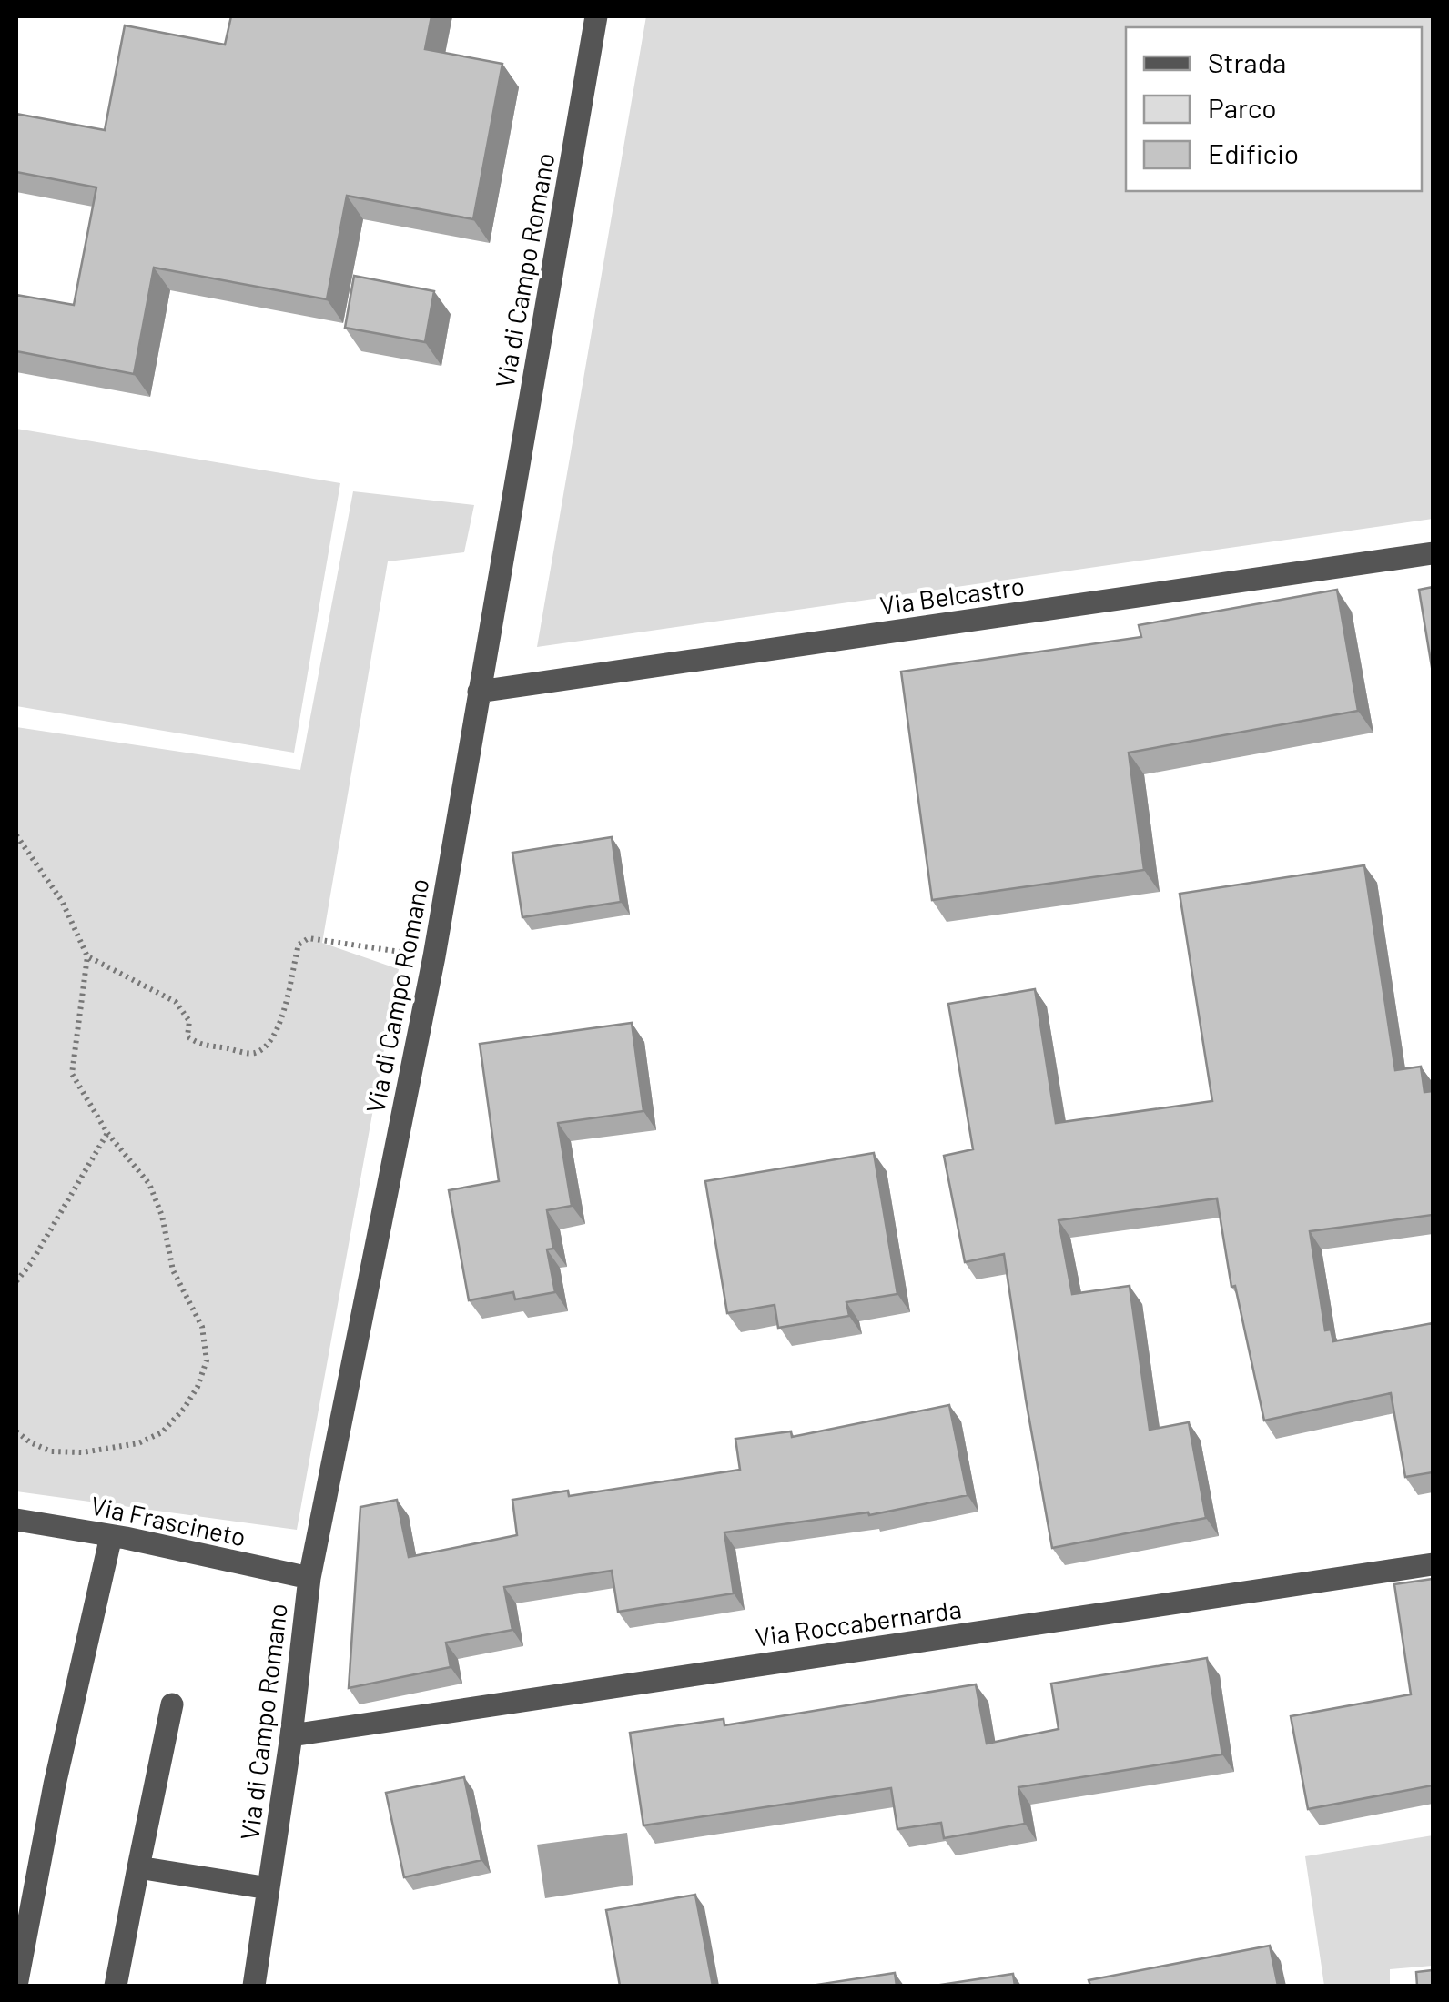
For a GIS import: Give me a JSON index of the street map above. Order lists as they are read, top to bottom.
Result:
{
  "streets": {
    "street": [
      "Via di Campo Romano",
      "Via Belcastro",
      "Via Frascineto",
      "Via Roccabernarda"
    ]
  },
  "crossings": [
    ["Via di Campo Romano", "Via Belcastro"],
    ["Via di Campo Romano", "Via Frascineto"],
    ["Via di Campo Romano", "Via Roccabernarda"]
  ],
  "legend": ["Strada", "Parco", "Edificio"]
}
